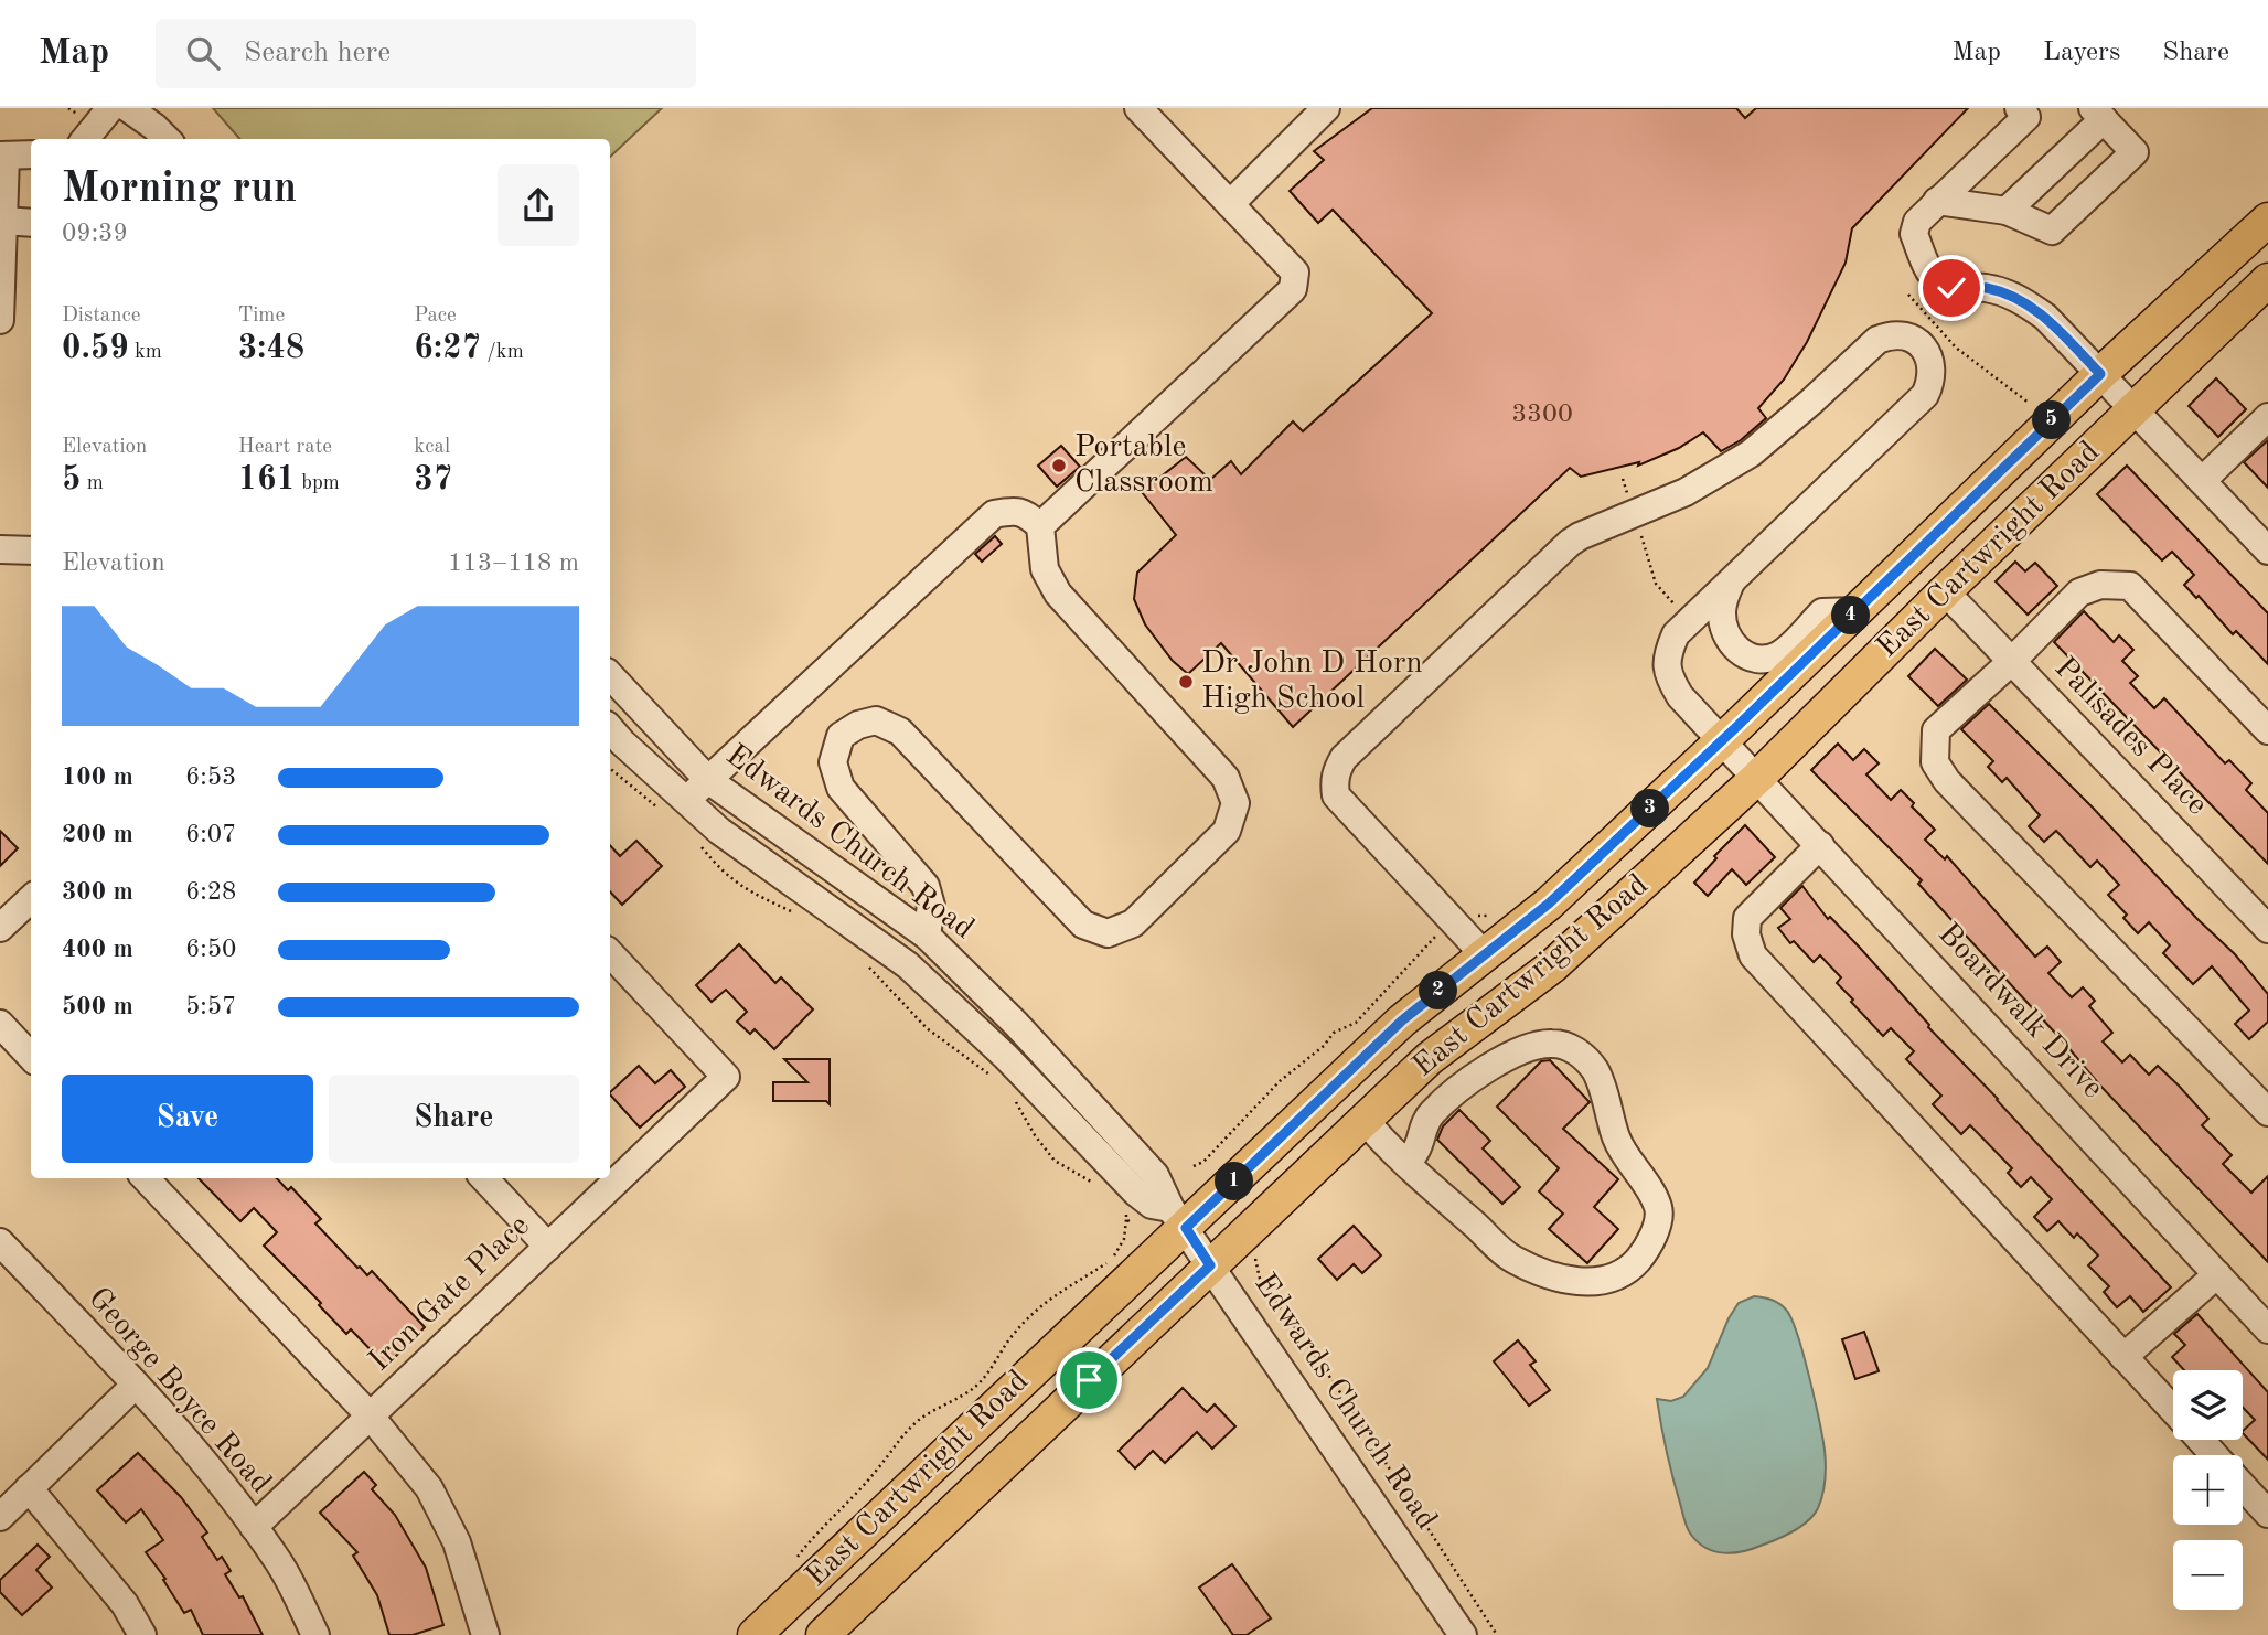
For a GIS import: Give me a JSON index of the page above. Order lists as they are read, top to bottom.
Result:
{
  "streets": {
    "main road": ["East Cartwright Road"],
    "street": [
      "Palisades Place",
      "Edwards Church Road",
      "Boardwalk Drive",
      "Iron Gate Place",
      "George Boyce Road"
    ]
  },
  "crossings": [
    ["East Cartwright Road", "Palisades Place"],
    ["East Cartwright Road", "Edwards Church Road"],
    ["East Cartwright Road", "Boardwalk Drive"],
    ["Iron Gate Place", "George Boyce Road"]
  ],
  "places": ["Portable Classroom", "Dr John D Horn High School"],
  "house_numbers": ["3300"],
  "page": {
    "header": "Map",
    "search": "Search here",
    "nav": ["Map", "Layers", "Share"],
    "heading": ["Morning run", "09:39"],
    "stats": [
      ["Distance", "0.59 km"],
      ["Time", "3:48"],
      ["Pace", "6:27 /km"],
      ["Elevation", "5 m"],
      ["Heart rate", "161 bpm"],
      ["kcal", "37"]
    ],
    "pins": [
      "5",
      "4",
      "3",
      "2",
      "1"
    ],
    "chart": ["Elevation", "113–118 m"],
    "list": [
      {
        "name": "100 m",
        "note": "6:53"
      },
      {
        "name": "200 m",
        "note": "6:07"
      },
      {
        "name": "300 m",
        "note": "6:28"
      },
      {
        "name": "400 m",
        "note": "6:50"
      },
      {
        "name": "500 m",
        "note": "5:57"
      }
    ],
    "buttons": ["Save", "Share"],
    "map_buttons": ["+", "−"]
  }
}
